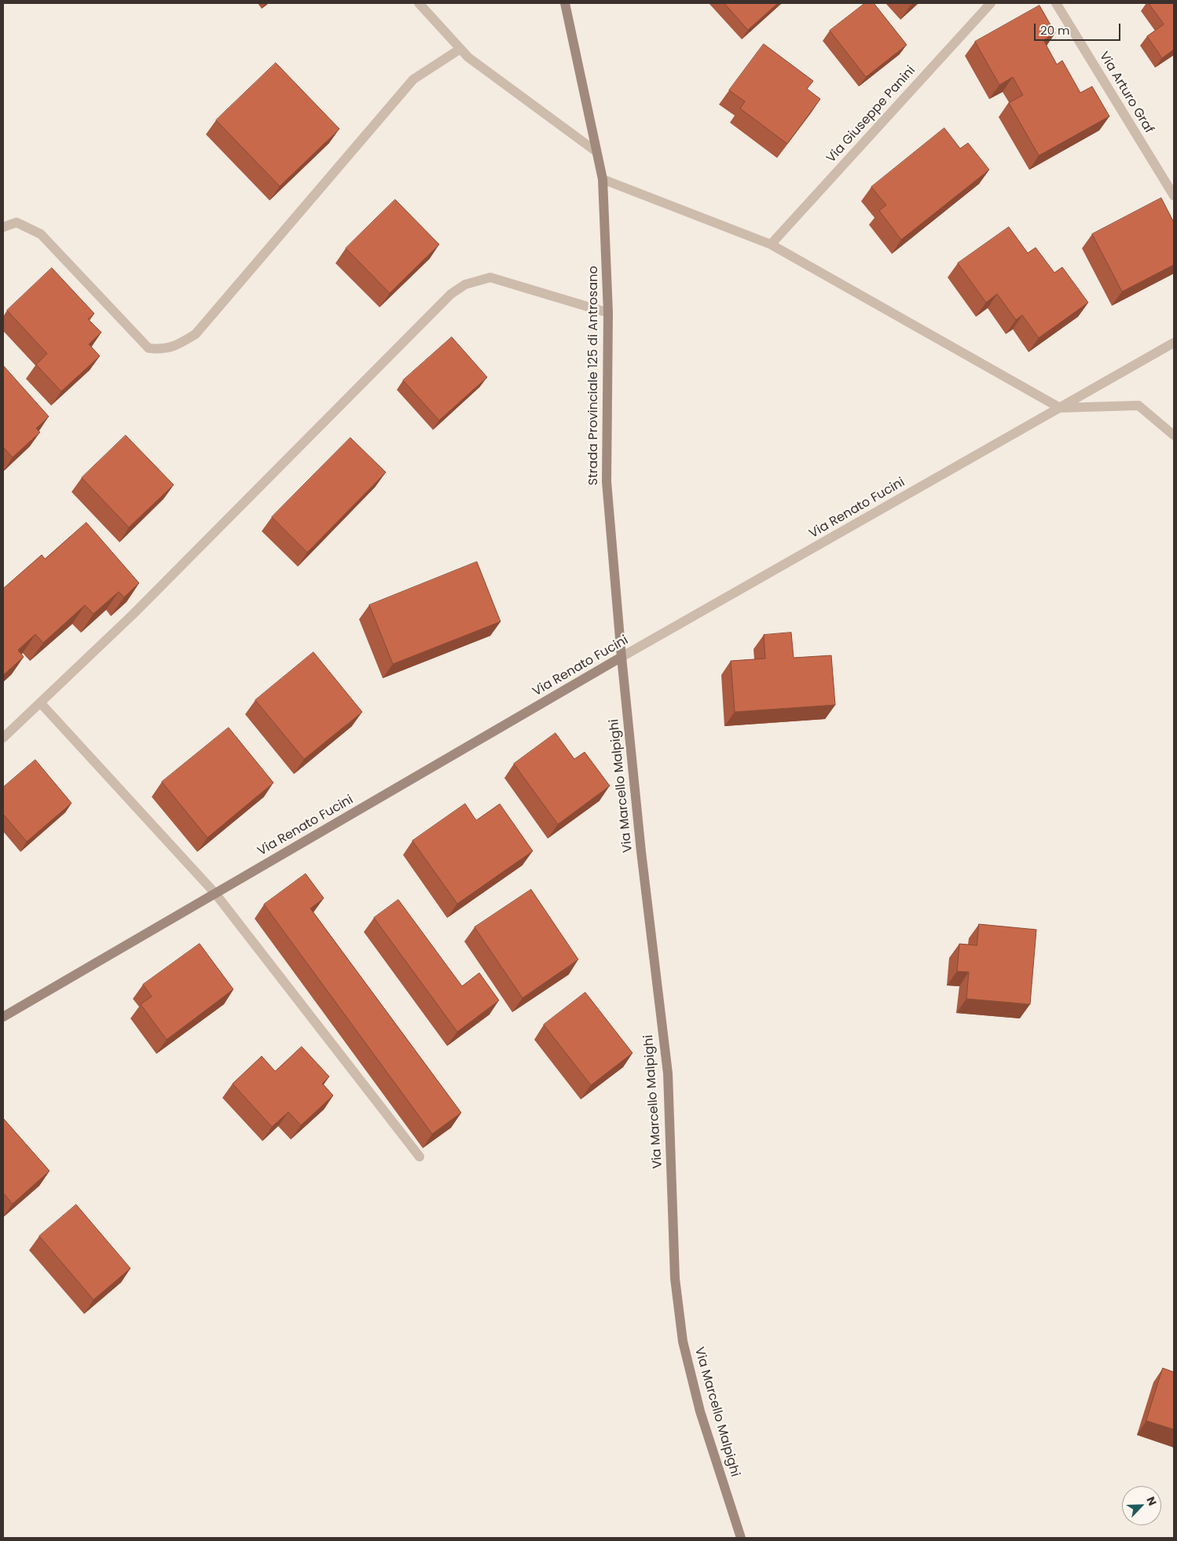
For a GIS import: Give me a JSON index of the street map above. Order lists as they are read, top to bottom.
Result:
{
  "streets": {
    "main road": ["Strada Provinciale 125 di Antrosano", "Via Renato Fucini", "Via Marcello Malpighi"],
    "street": ["Via Arturo Graf", "Via Giuseppe Panini"]
  },
  "crossings": [
    ["Strada Provinciale 125 di Antrosano", "Via Renato Fucini"],
    ["Strada Provinciale 125 di Antrosano", "Via Marcello Malpighi"],
    ["Via Renato Fucini", "Via Marcello Malpighi"]
  ],
  "scale_bar": "20 m",
  "north": "top right"
}
